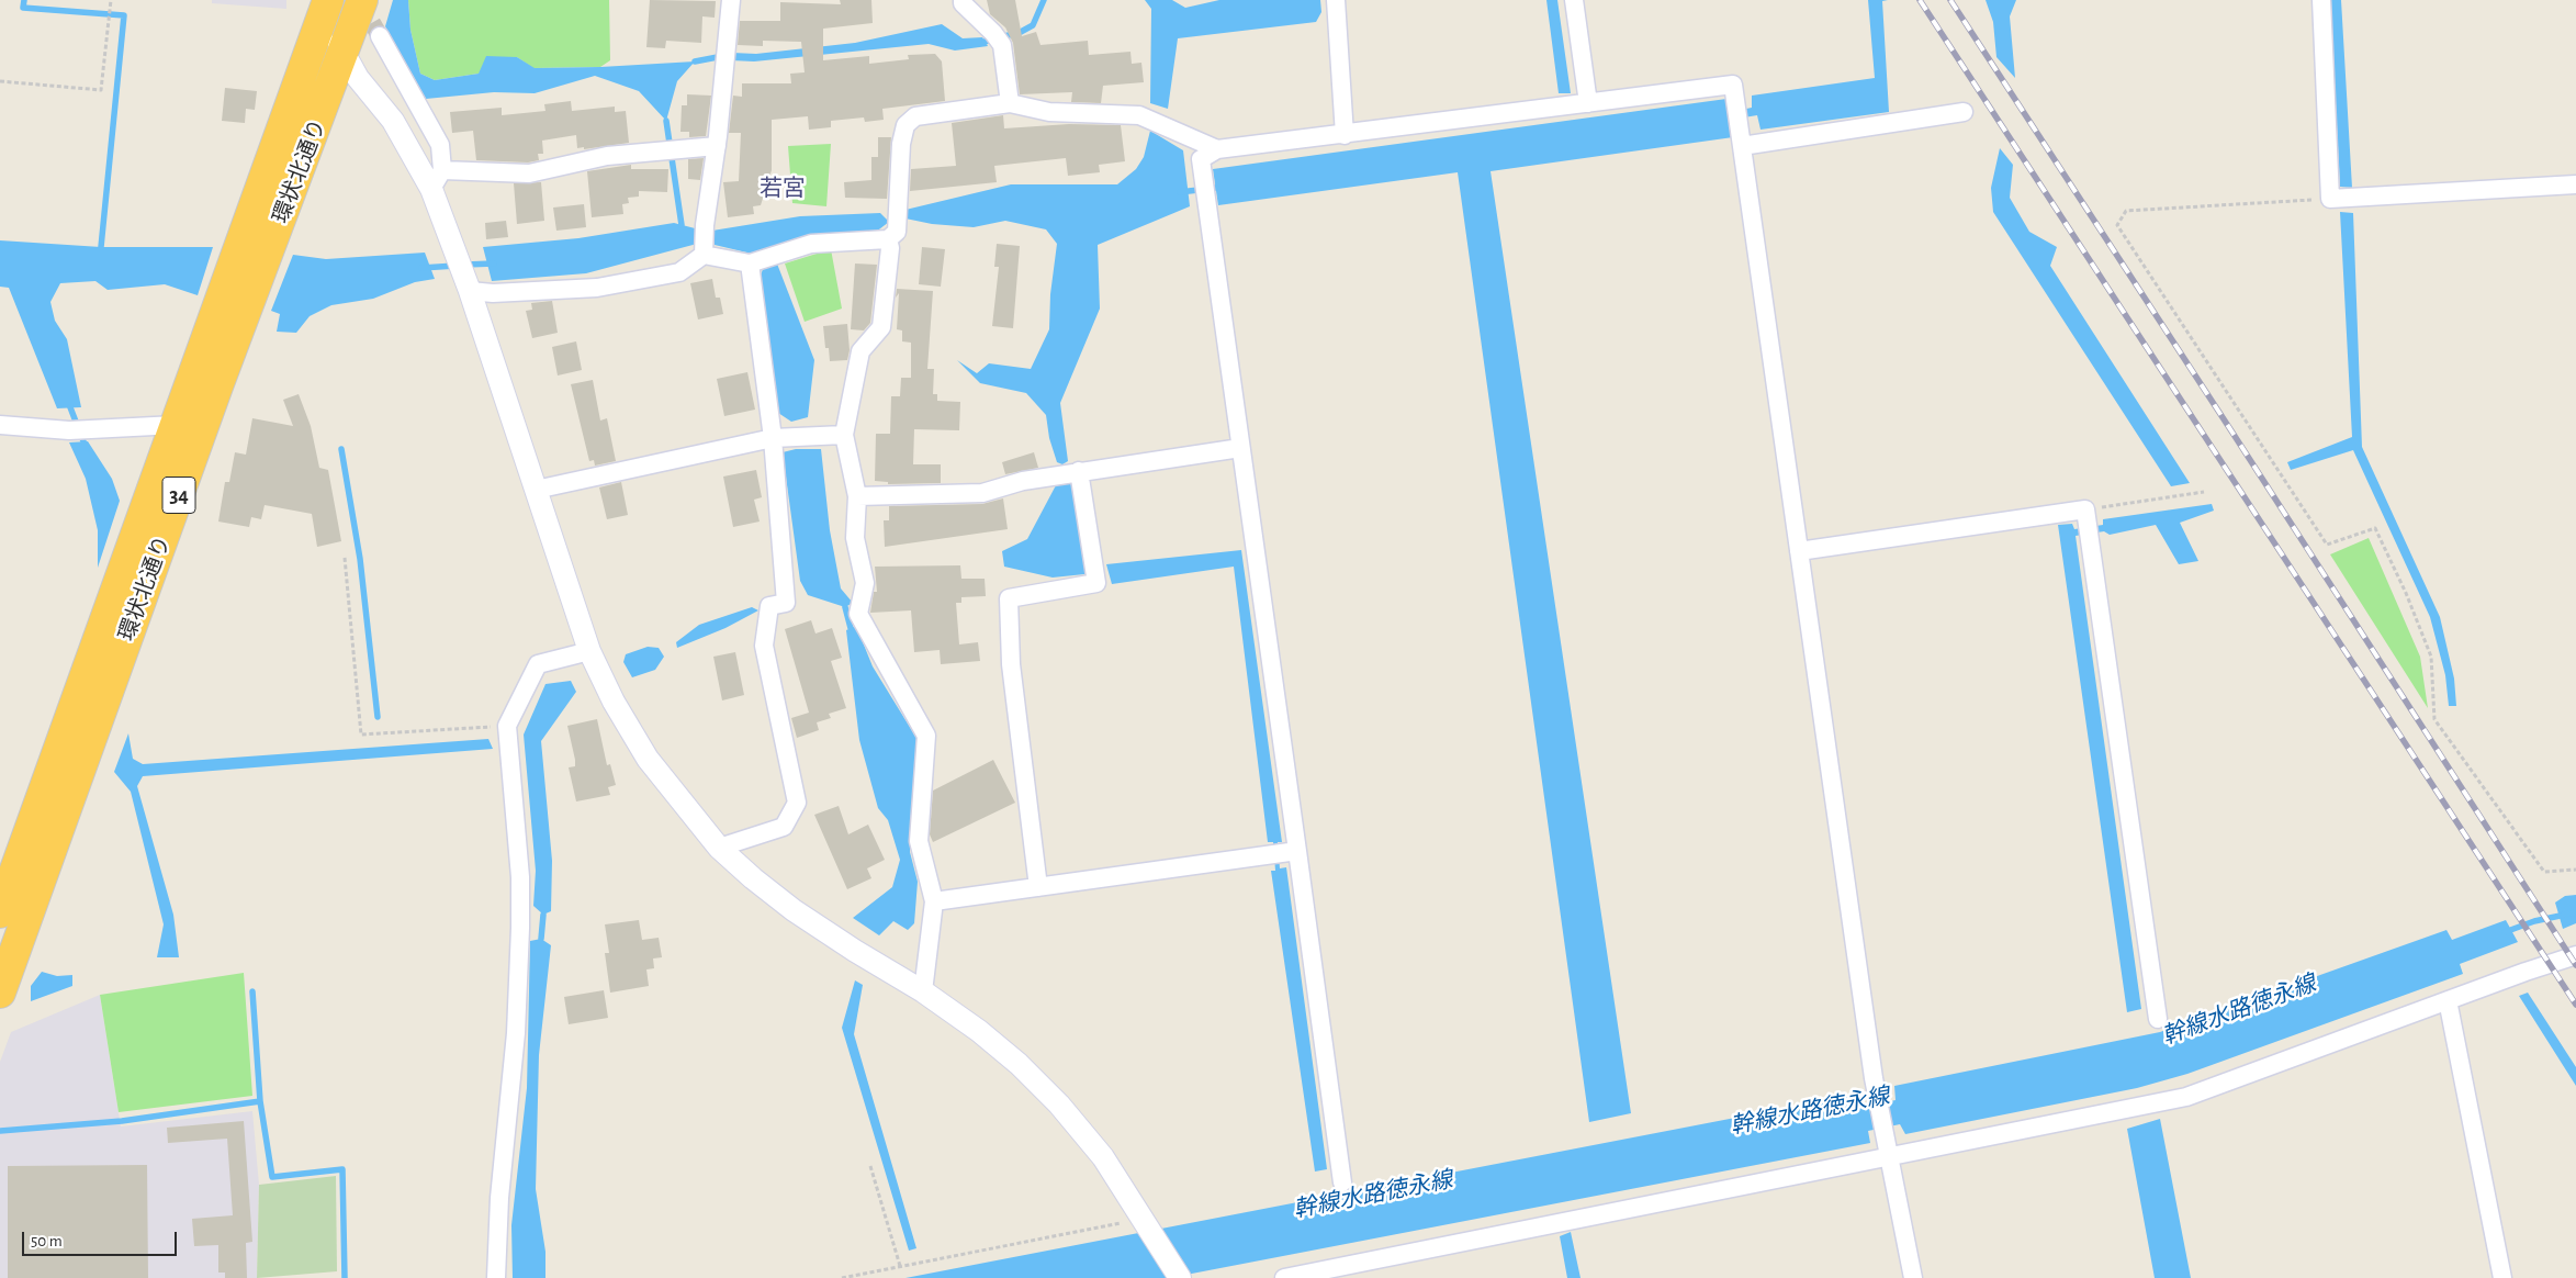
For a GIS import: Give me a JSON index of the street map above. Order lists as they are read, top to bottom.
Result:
{
  "streets": {
    "highway": ["環状北通り", "34"]
  },
  "districts": ["若宮"],
  "water": ["幹線水路徳永線"],
  "scale_bar": "50 m"
}
